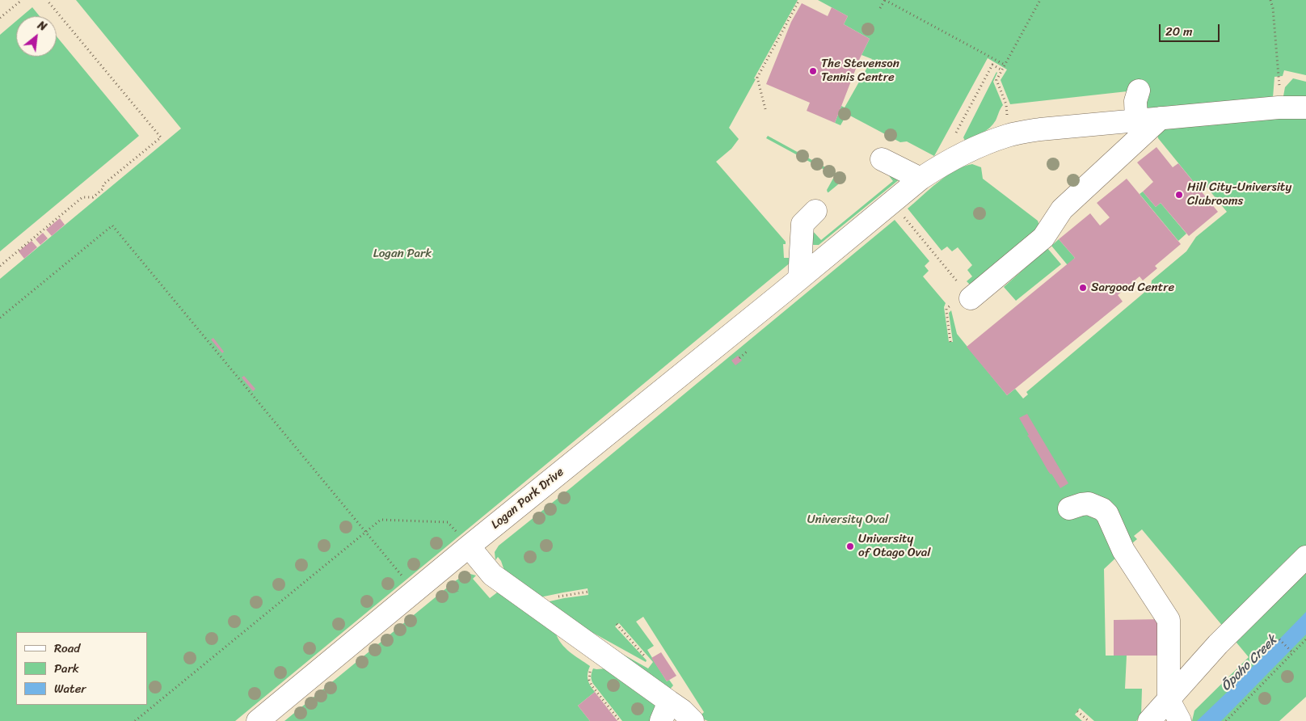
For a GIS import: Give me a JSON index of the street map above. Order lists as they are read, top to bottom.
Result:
{
  "streets": {
    "lane": ["Logan Park Drive"]
  },
  "water": ["Ōpoho Creek"],
  "parks": ["Logan Park", "University Oval"],
  "places": [
    "The Stevenson Tennis Centre",
    "Hill City-University Clubrooms",
    "Sargood Centre",
    "University of Otago Oval"
  ],
  "legend": ["Road", "Park", "Water"],
  "scale_bar": "20 m",
  "north": "top right"
}
